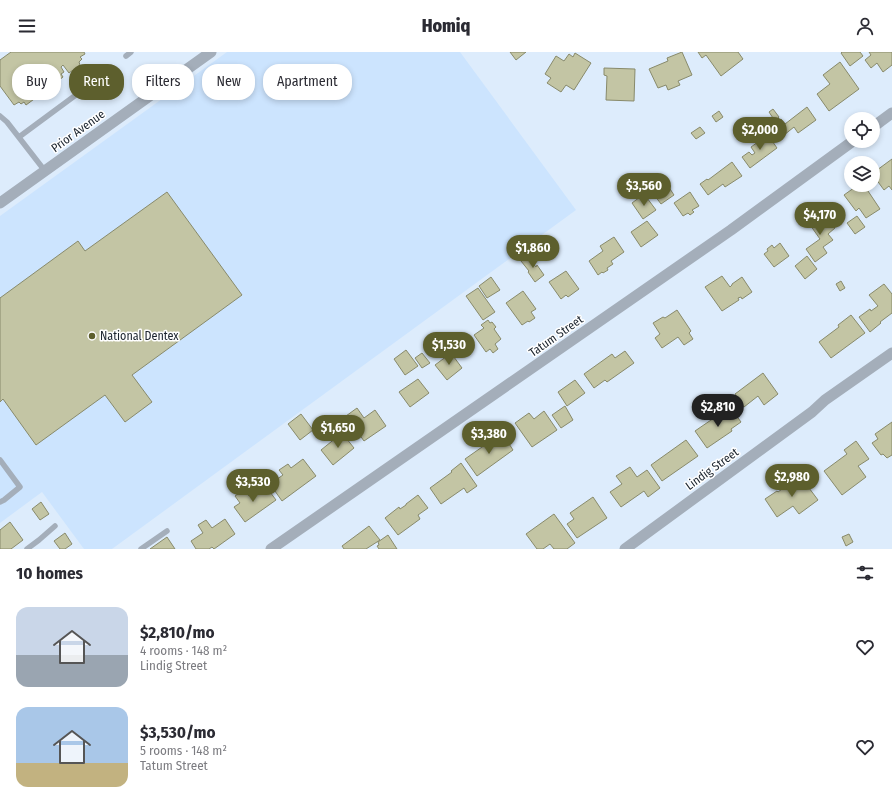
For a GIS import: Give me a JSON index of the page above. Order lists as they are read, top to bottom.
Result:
{
  "streets": {
    "street": ["Prior Avenue", "Tatum Street", "Lindig Street"]
  },
  "places": ["National Dentex"],
  "page": {
    "header": "Homiq",
    "chip": [
      "Buy",
      "Rent",
      "Filters",
      "New",
      "Apartment"
    ],
    "price": [
      "$2,000",
      "$3,560",
      "$4,170",
      "$1,860",
      "$1,530",
      "$2,810",
      "$1,650",
      "$3,380",
      "$2,980",
      "$3,530"
    ],
    "heading": "10 homes",
    "list": [
      {
        "name": "$2,810/mo",
        "note": "4 rooms · 148 m² · Lindig Street"
      },
      {
        "name": "$3,530/mo",
        "note": "5 rooms · 148 m² · Tatum Street"
      }
    ]
  }
}
